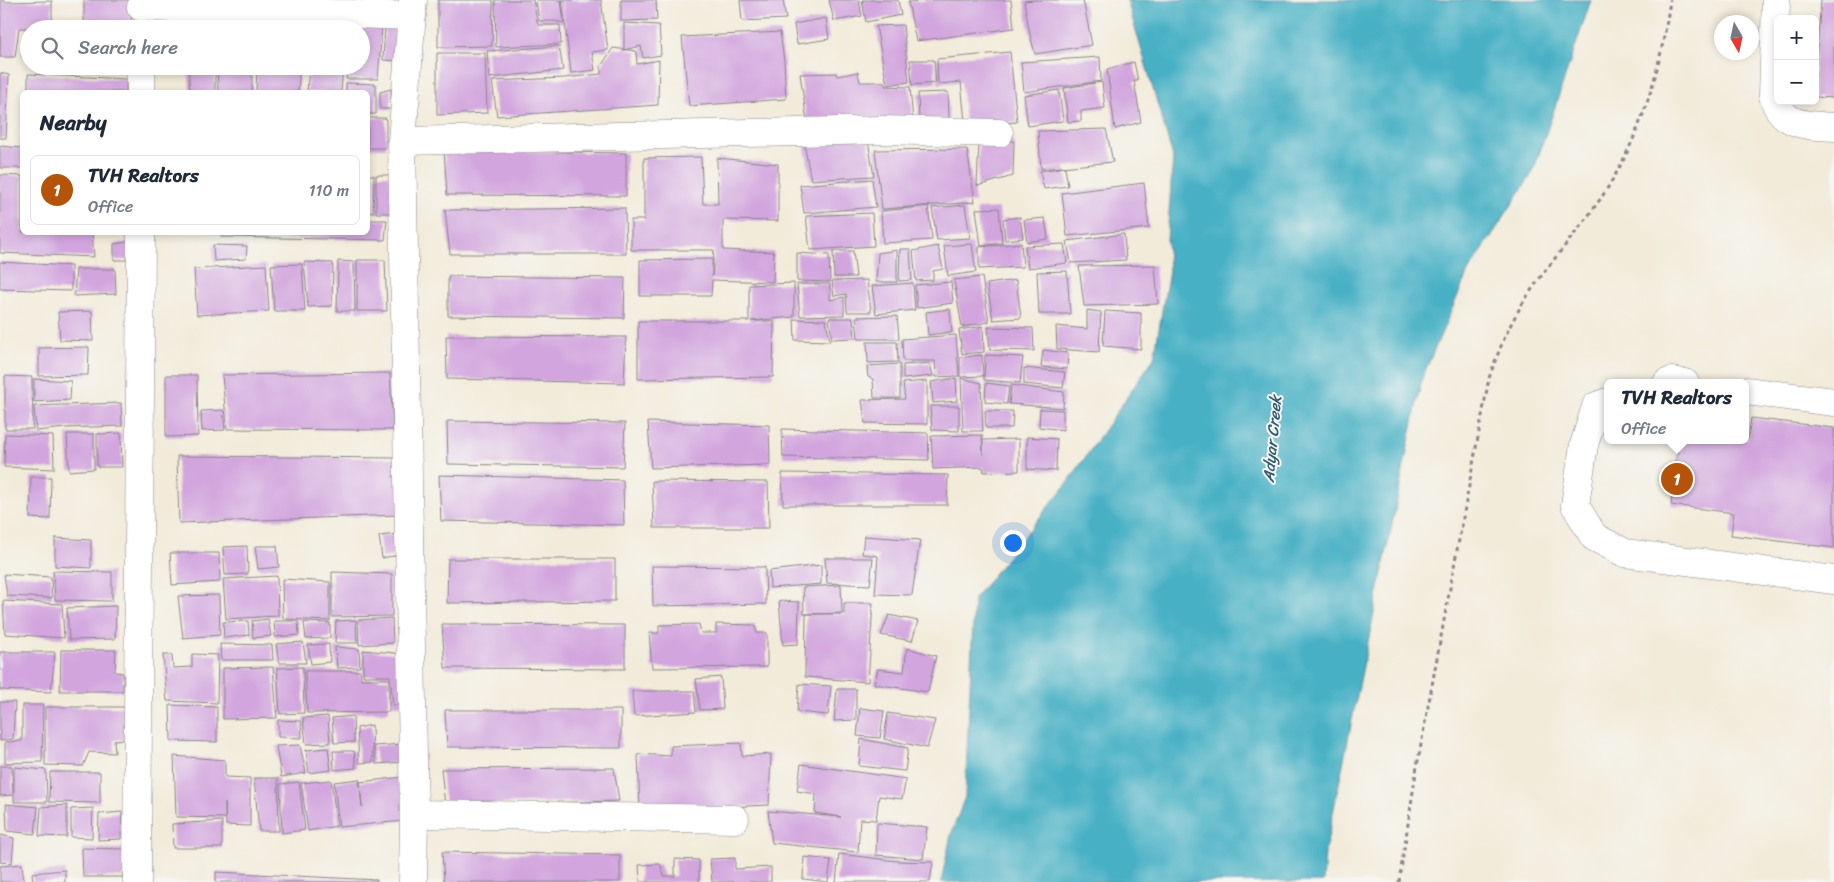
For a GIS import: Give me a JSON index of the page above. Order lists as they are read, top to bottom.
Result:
{
  "water": ["Adyar Creek"],
  "north": "bottom",
  "page": {
    "map_buttons": ["+", "−"],
    "search": "Search here",
    "heading": "Nearby",
    "list": [
      {
        "mark": "1",
        "name": "TVH Realtors",
        "note": "Office",
        "value": "110 m"
      }
    ],
    "popup": ["TVH Realtors", "Office"],
    "pins": "1"
  }
}
